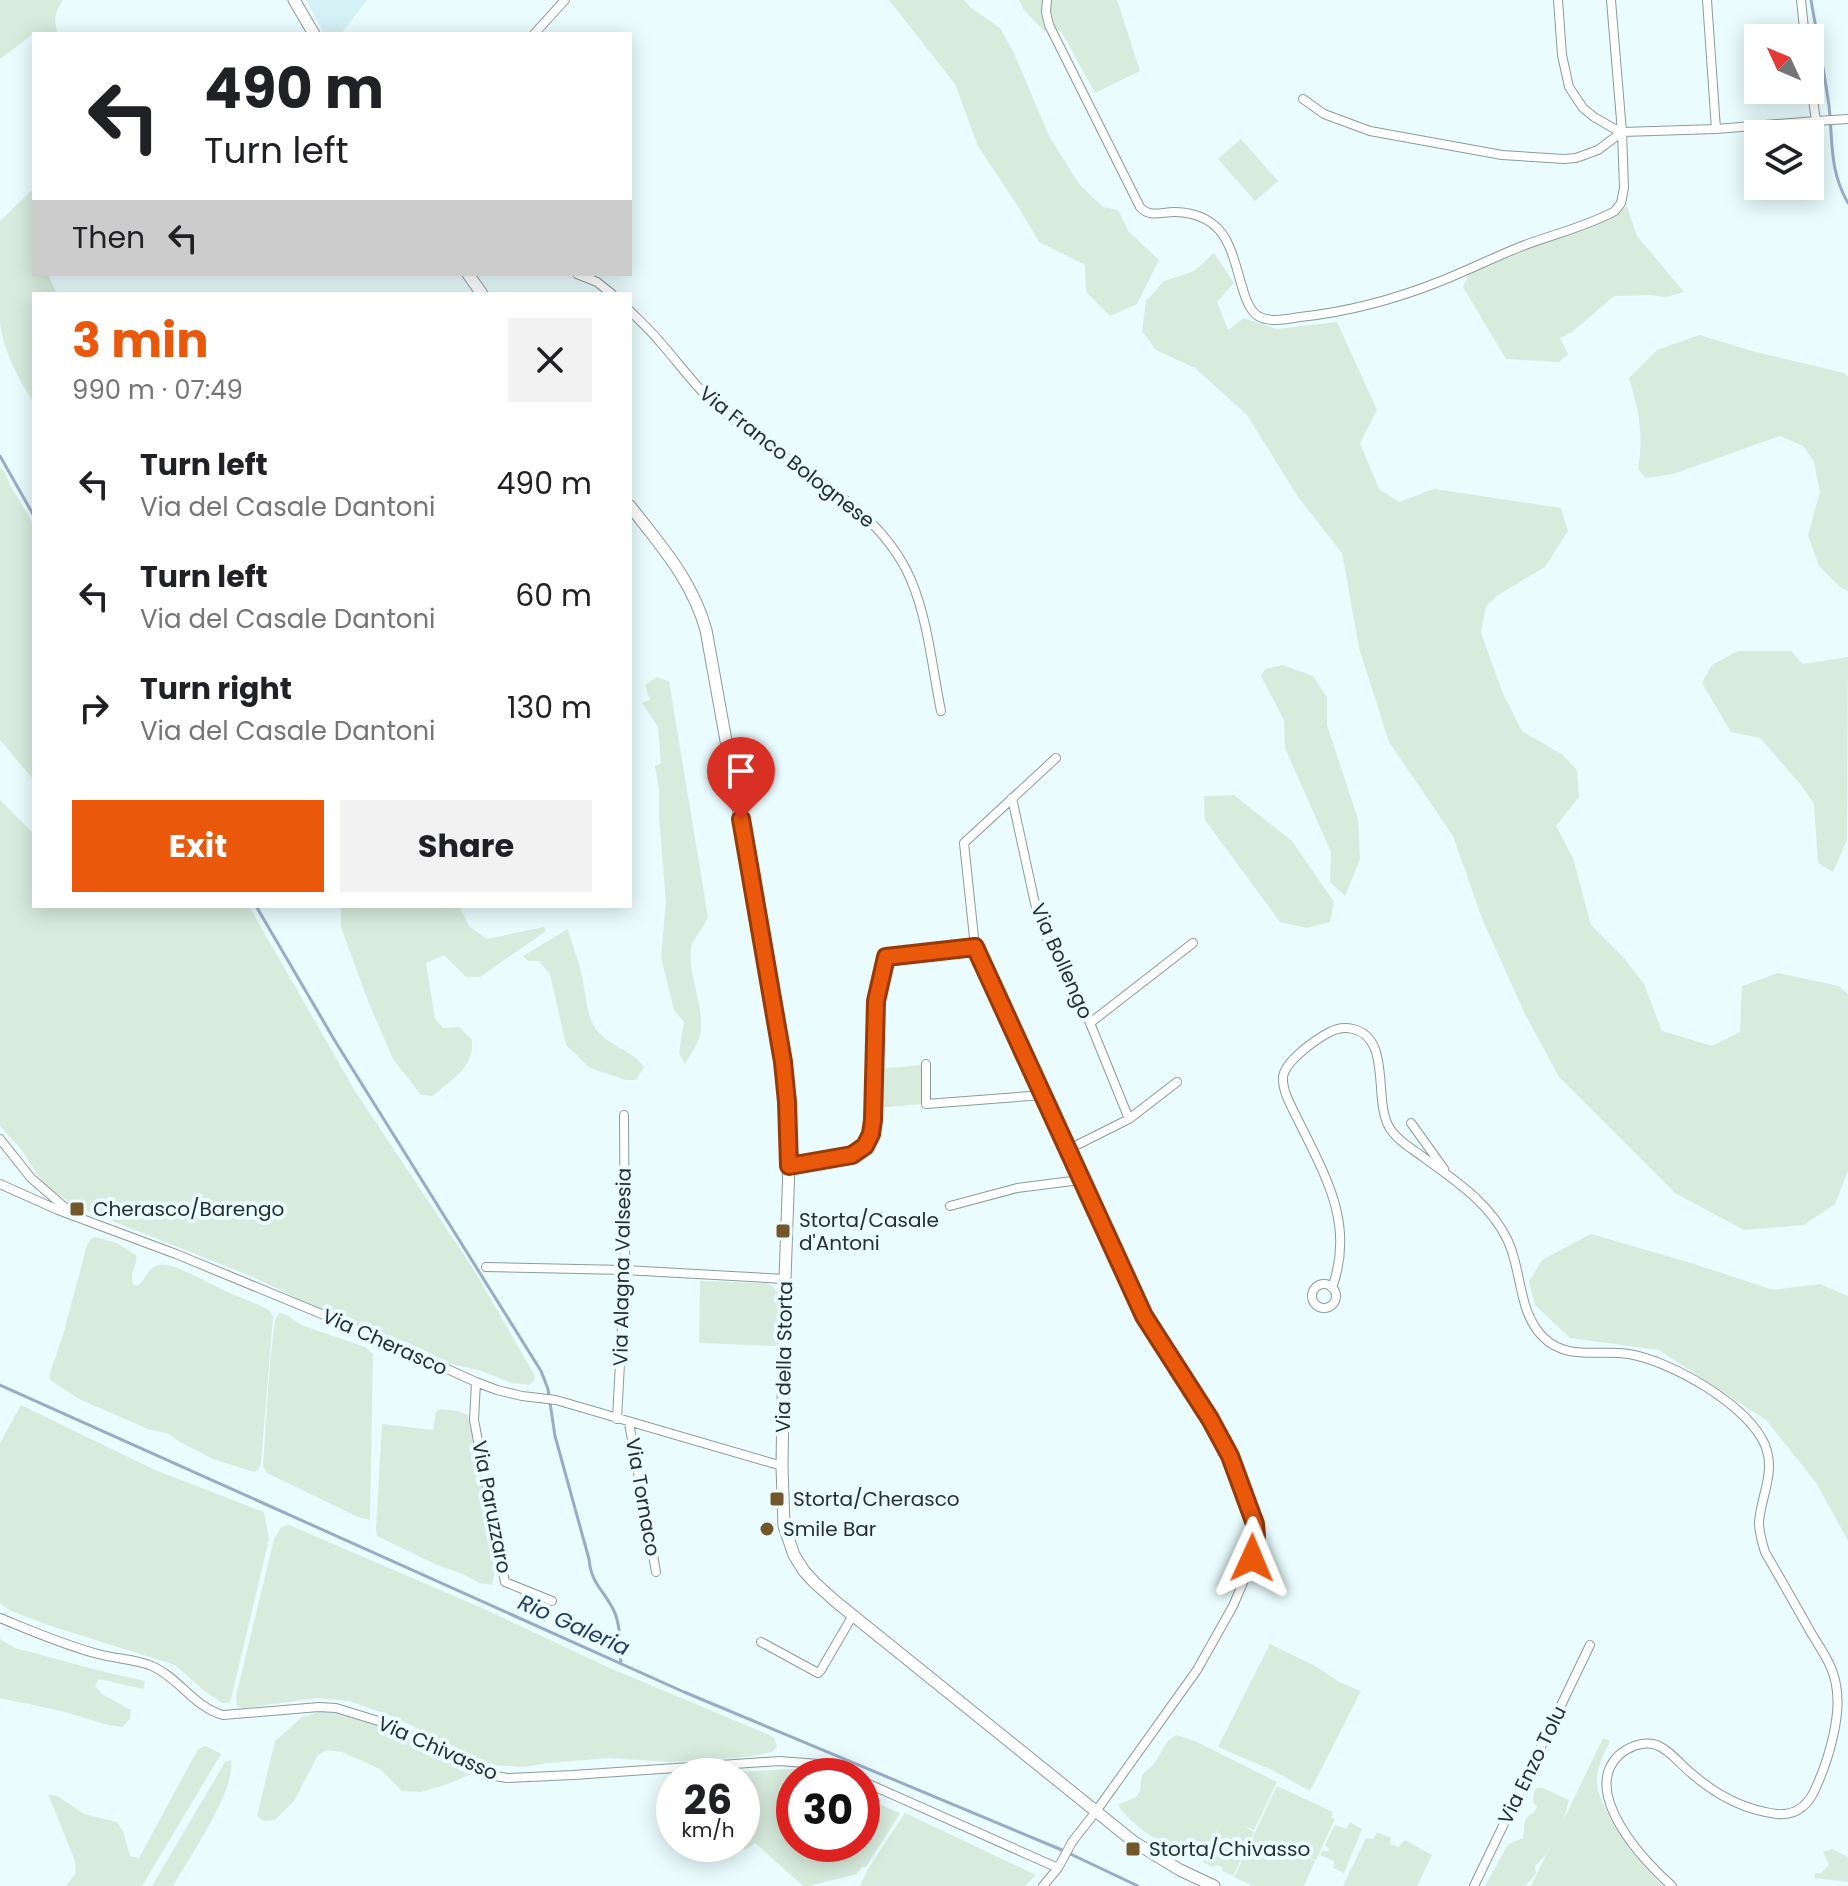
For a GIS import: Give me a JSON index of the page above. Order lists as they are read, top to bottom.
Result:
{
  "streets": {
    "main road": ["Via della Storta"],
    "street": [
      "Via Franco Bolognese",
      "Via Bollengo",
      "Via Alagna Valsesia",
      "Via Cherasco",
      "Via Tornaco",
      "Via Paruzzaro",
      "Via Chivasso",
      "Via Enzo Tolu"
    ]
  },
  "crossings": [
    ["Via Alagna Valsesia", "Via Cherasco"],
    ["Via Cherasco", "Via della Storta"],
    ["Via Cherasco", "Via Tornaco"],
    ["Via Cherasco", "Via Paruzzaro"]
  ],
  "water": ["Rio Galeria"],
  "places": {
    "transit": [
      "Cherasco/Barengo",
      "Storta/Casale d'Antoni",
      "Storta/Cherasco",
      "Storta/Chivasso"
    ],
    "other": ["Smile Bar"]
  },
  "north": "top left",
  "page": {
    "turn": ["490 m", "Turn left"],
    "then": "Then",
    "heading": ["3 min", "990 m · 07:49"],
    "list": [
      {
        "name": "Turn left",
        "note": "Via del Casale Dantoni",
        "value": "490 m"
      },
      {
        "name": "Turn left",
        "note": "Via del Casale Dantoni",
        "value": "60 m"
      },
      {
        "name": "Turn right",
        "note": "Via del Casale Dantoni",
        "value": "130 m"
      }
    ],
    "buttons": ["Exit", "Share"],
    "speed": "26 km/h",
    "limit": "30"
  }
}
